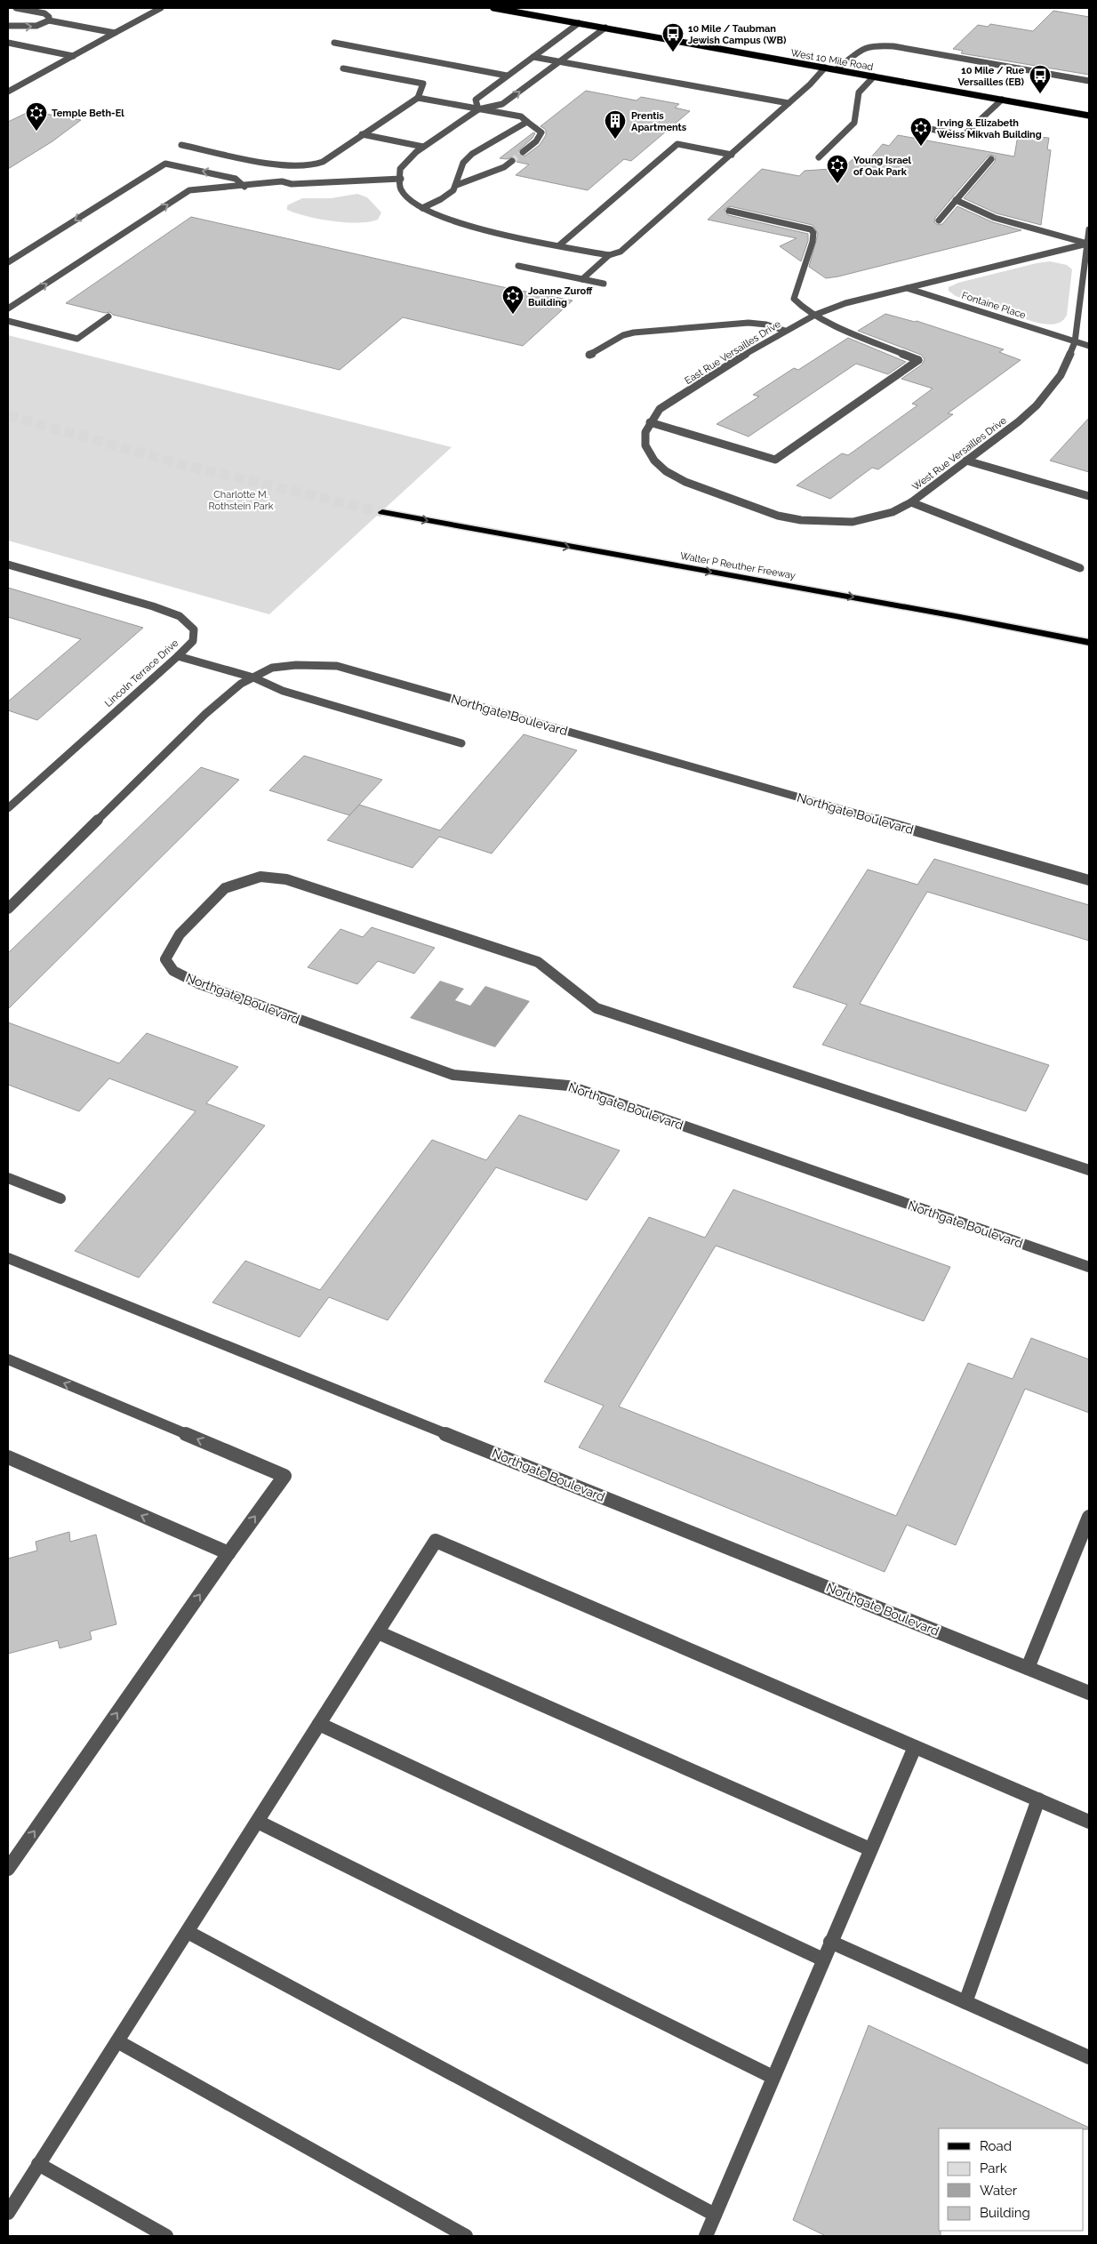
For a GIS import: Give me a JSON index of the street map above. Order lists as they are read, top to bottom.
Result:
{
  "streets": {
    "highway": ["Walter P Reuther Freeway"],
    "main road": ["West 10 Mile Road"],
    "street": [
      "Fontaine Place",
      "East Rue Versailles Drive",
      "West Rue Versailles Drive",
      "Lincoln Terrace Drive",
      "Northgate Boulevard"
    ]
  },
  "crossings": [
    ["Fontaine Place", "East Rue Versailles Drive"],
    ["Fontaine Place", "West Rue Versailles Drive"],
    ["East Rue Versailles Drive", "West Rue Versailles Drive"]
  ],
  "one_way": ["Walter P Reuther Freeway"],
  "parks": ["Charlotte M. Rothstein Park"],
  "places": {
    "bus stop": ["10 Mile / Taubman Jewish Campus (WB)", "10 Mile / Rue Versailles (EB)"],
    "synagogue": [
      "Temple Beth-El",
      "Irving & Elizabeth Weiss Mikvah Building",
      "Young Israel of Oak Park",
      "Joanne Zuroff Building"
    ],
    "building": ["Prentis Apartments"]
  },
  "legend": [
    "Road",
    "Park",
    "Water",
    "Building"
  ]
}
